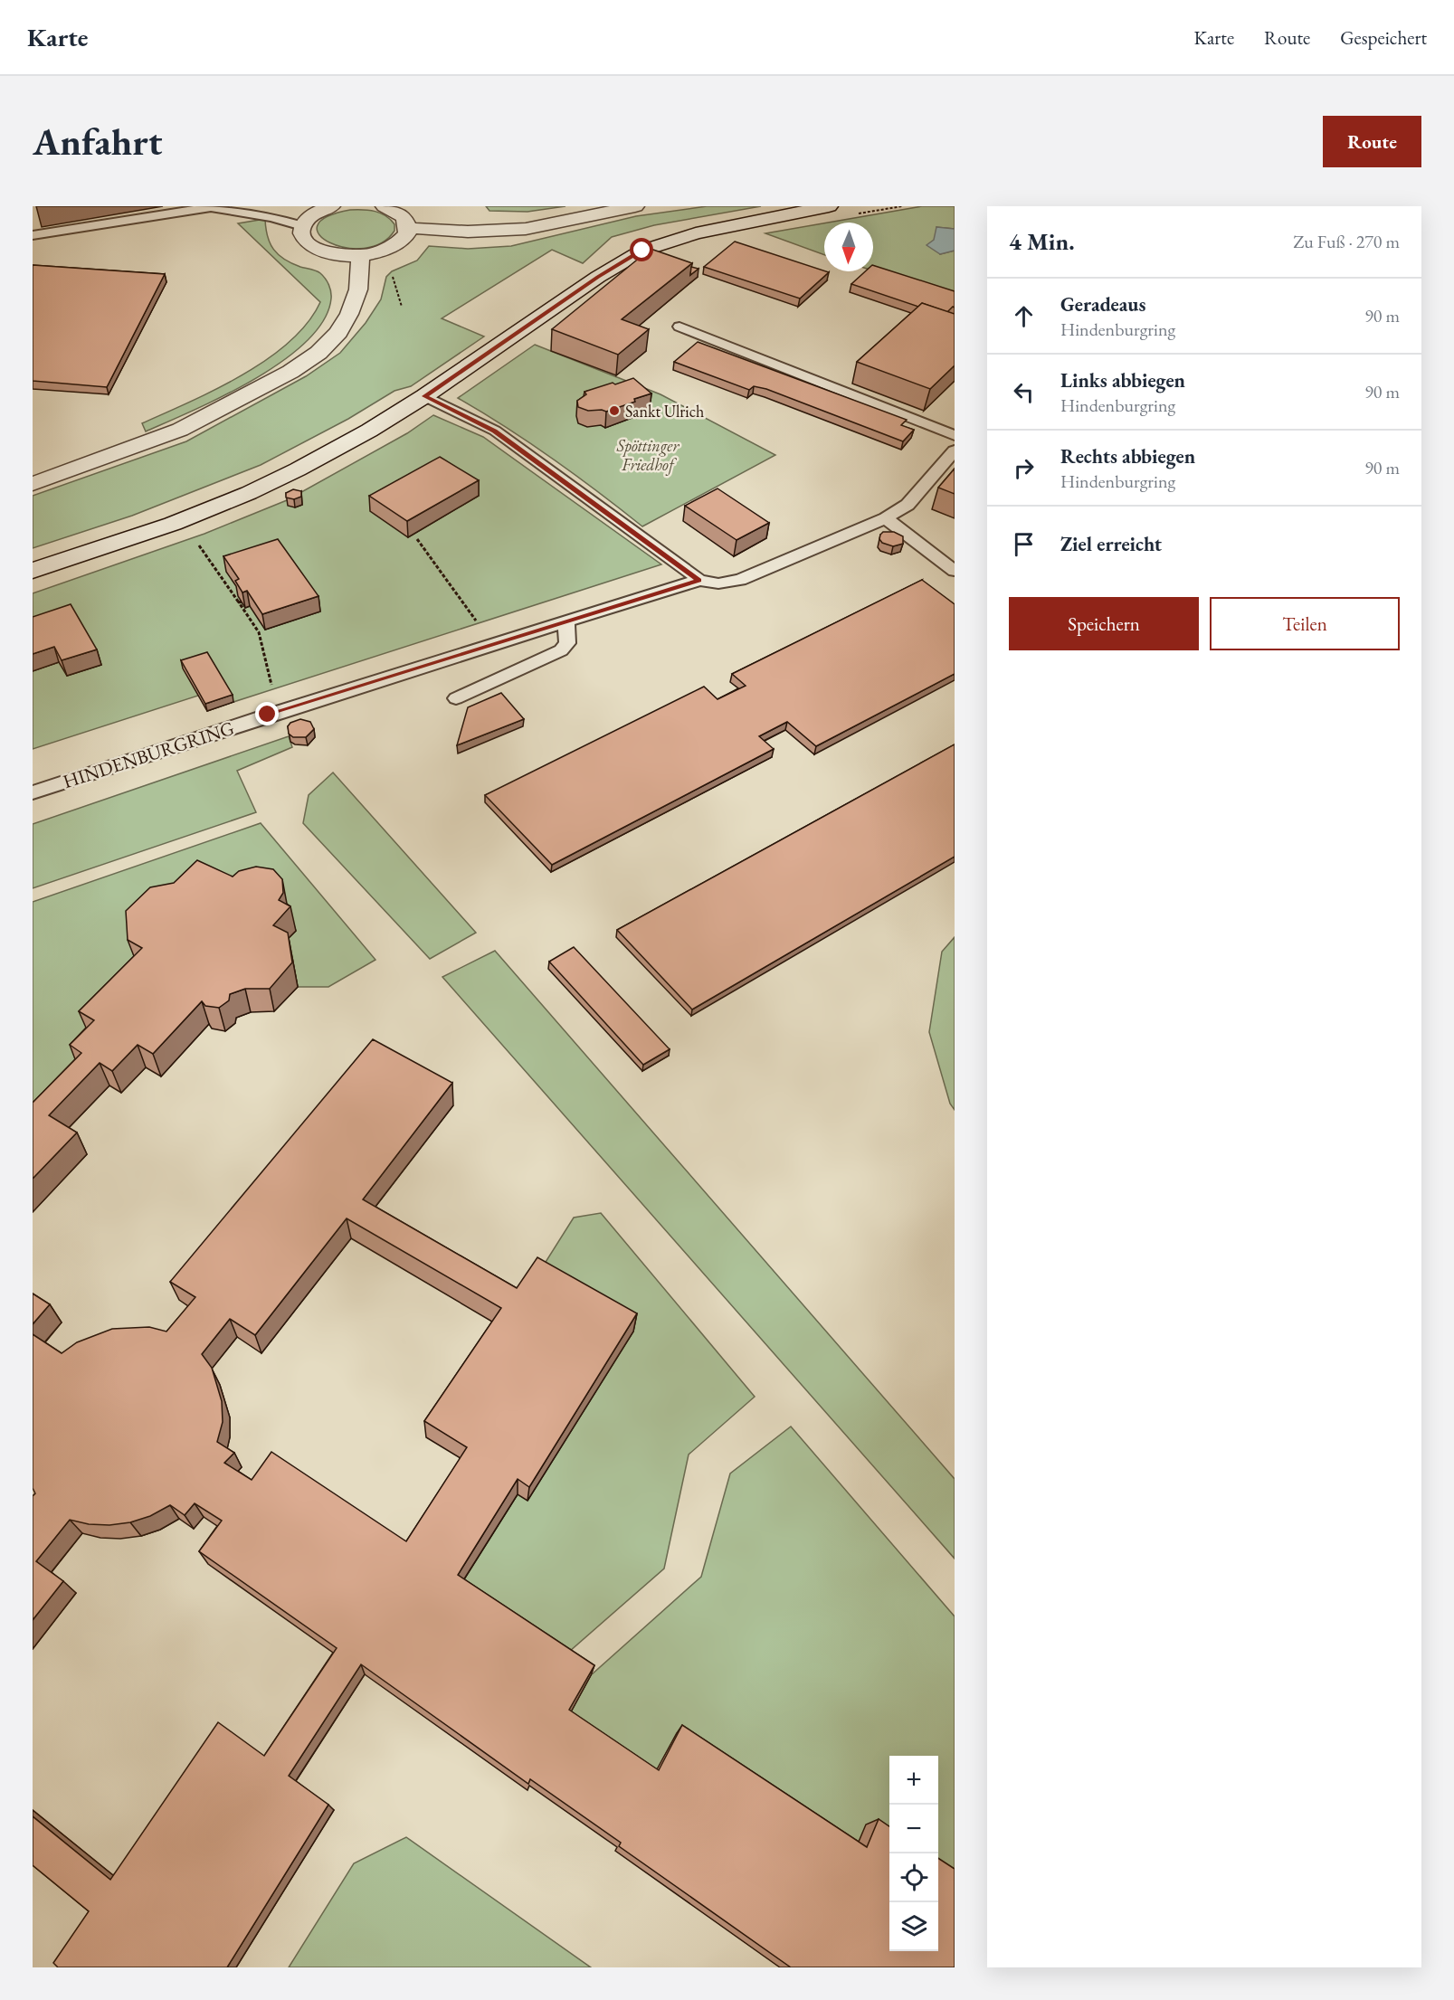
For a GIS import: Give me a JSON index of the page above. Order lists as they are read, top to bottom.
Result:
{
  "streets": {
    "lane": ["HINDENBURGRING"]
  },
  "parks": ["Spöttinger Friedhof"],
  "places": ["Sankt Ulrich"],
  "north": "bottom",
  "page": {
    "header": "Karte",
    "nav": ["Karte", "Route", "Gespeichert"],
    "buttons": [
      "Route",
      ["Speichern", "Teilen"]
    ],
    "title": "Anfahrt",
    "heading": ["4 Min.", "Zu Fuß · 270 m"],
    "list": [
      ["Geradeaus", "Hindenburgring", "90 m"],
      ["Links abbiegen", "Hindenburgring", "90 m"],
      ["Rechts abbiegen", "Hindenburgring", "90 m"],
      "Ziel erreicht"
    ],
    "map_buttons": ["+", "−"]
  }
}
